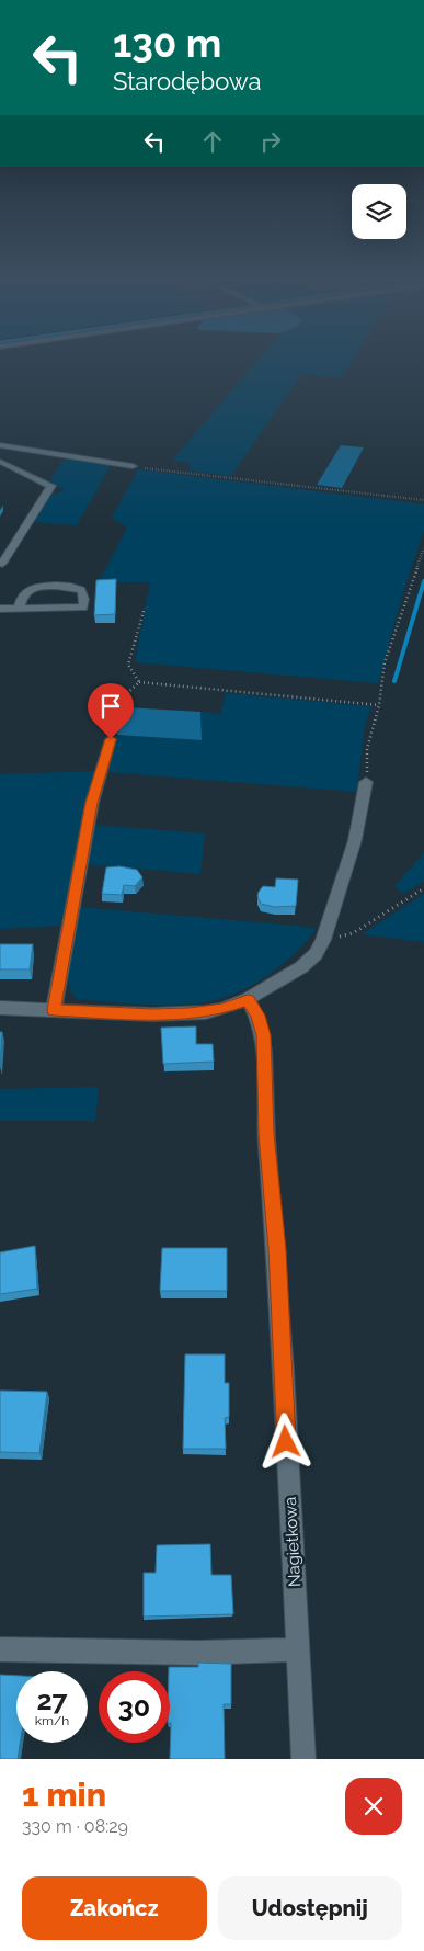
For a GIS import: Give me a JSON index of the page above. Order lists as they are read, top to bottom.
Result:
{
  "streets": {
    "street": ["Nagietkowa"]
  },
  "page": {
    "turn": ["130 m", "Starodębowa"],
    "speed": "27 km/h",
    "limit": "30",
    "heading": ["1 min", "330 m · 08:29"],
    "buttons": ["Zakończ", "Udostępnij"]
  }
}
